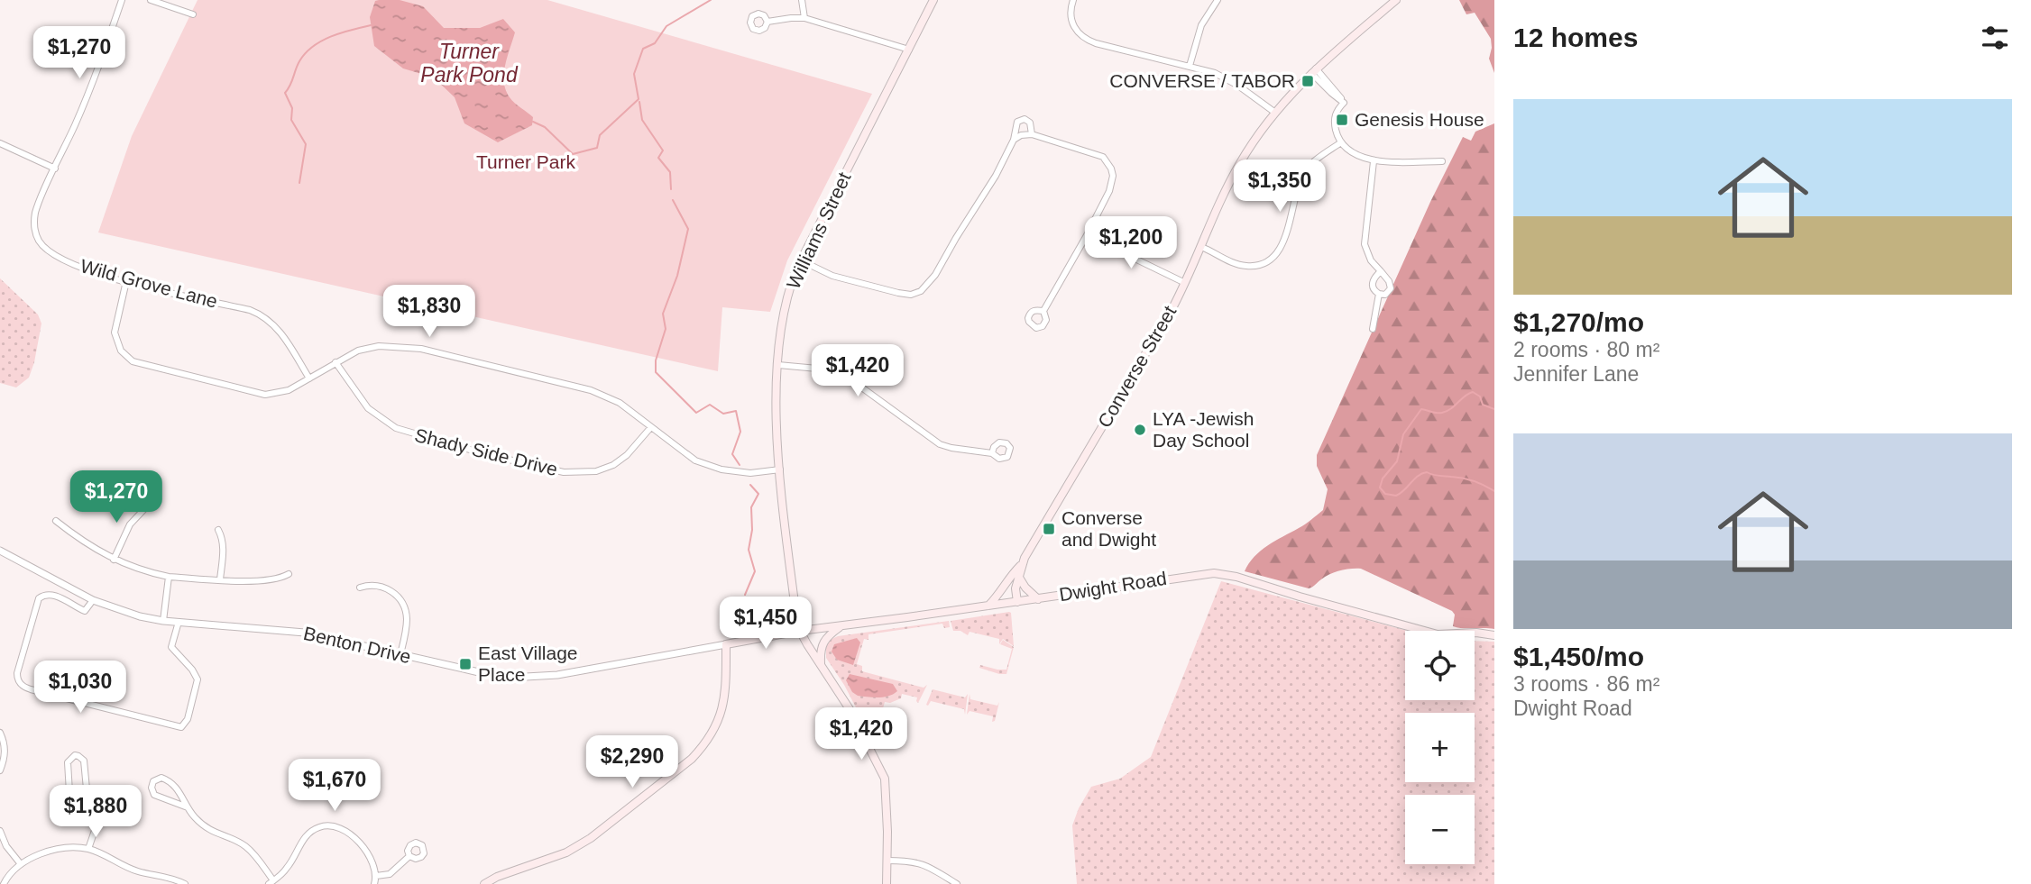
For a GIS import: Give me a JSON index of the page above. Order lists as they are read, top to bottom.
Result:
{
  "streets": {
    "main road": ["Williams Street", "Converse Street", "Dwight Road"],
    "street": ["Wild Grove Lane", "Shady Side Drive", "Benton Drive"]
  },
  "crossings": [
    ["Williams Street", "Dwight Road"],
    ["Converse Street", "Dwight Road"],
    ["Dwight Road", "Benton Drive"]
  ],
  "water": ["Turner Park Pond"],
  "parks": ["Turner Park"],
  "places": {
    "transit": [
      "CONVERSE / TABOR",
      "Genesis House",
      "Converse and Dwight",
      "East Village Place"
    ],
    "other": ["LYA -Jewish Day School"]
  },
  "page": {
    "heading": "12 homes",
    "price": [
      "$1,270",
      "$1,350",
      "$1,200",
      "$1,830",
      "$1,420",
      "$1,270",
      "$1,450",
      "$1,030",
      "$1,420",
      "$2,290",
      "$1,670",
      "$1,880"
    ],
    "list": [
      {
        "name": "$1,270/mo",
        "note": "2 rooms · 80 m² · Jennifer Lane"
      },
      {
        "name": "$1,450/mo",
        "note": "3 rooms · 86 m² · Dwight Road"
      }
    ],
    "map_buttons": ["+", "−"]
  }
}
